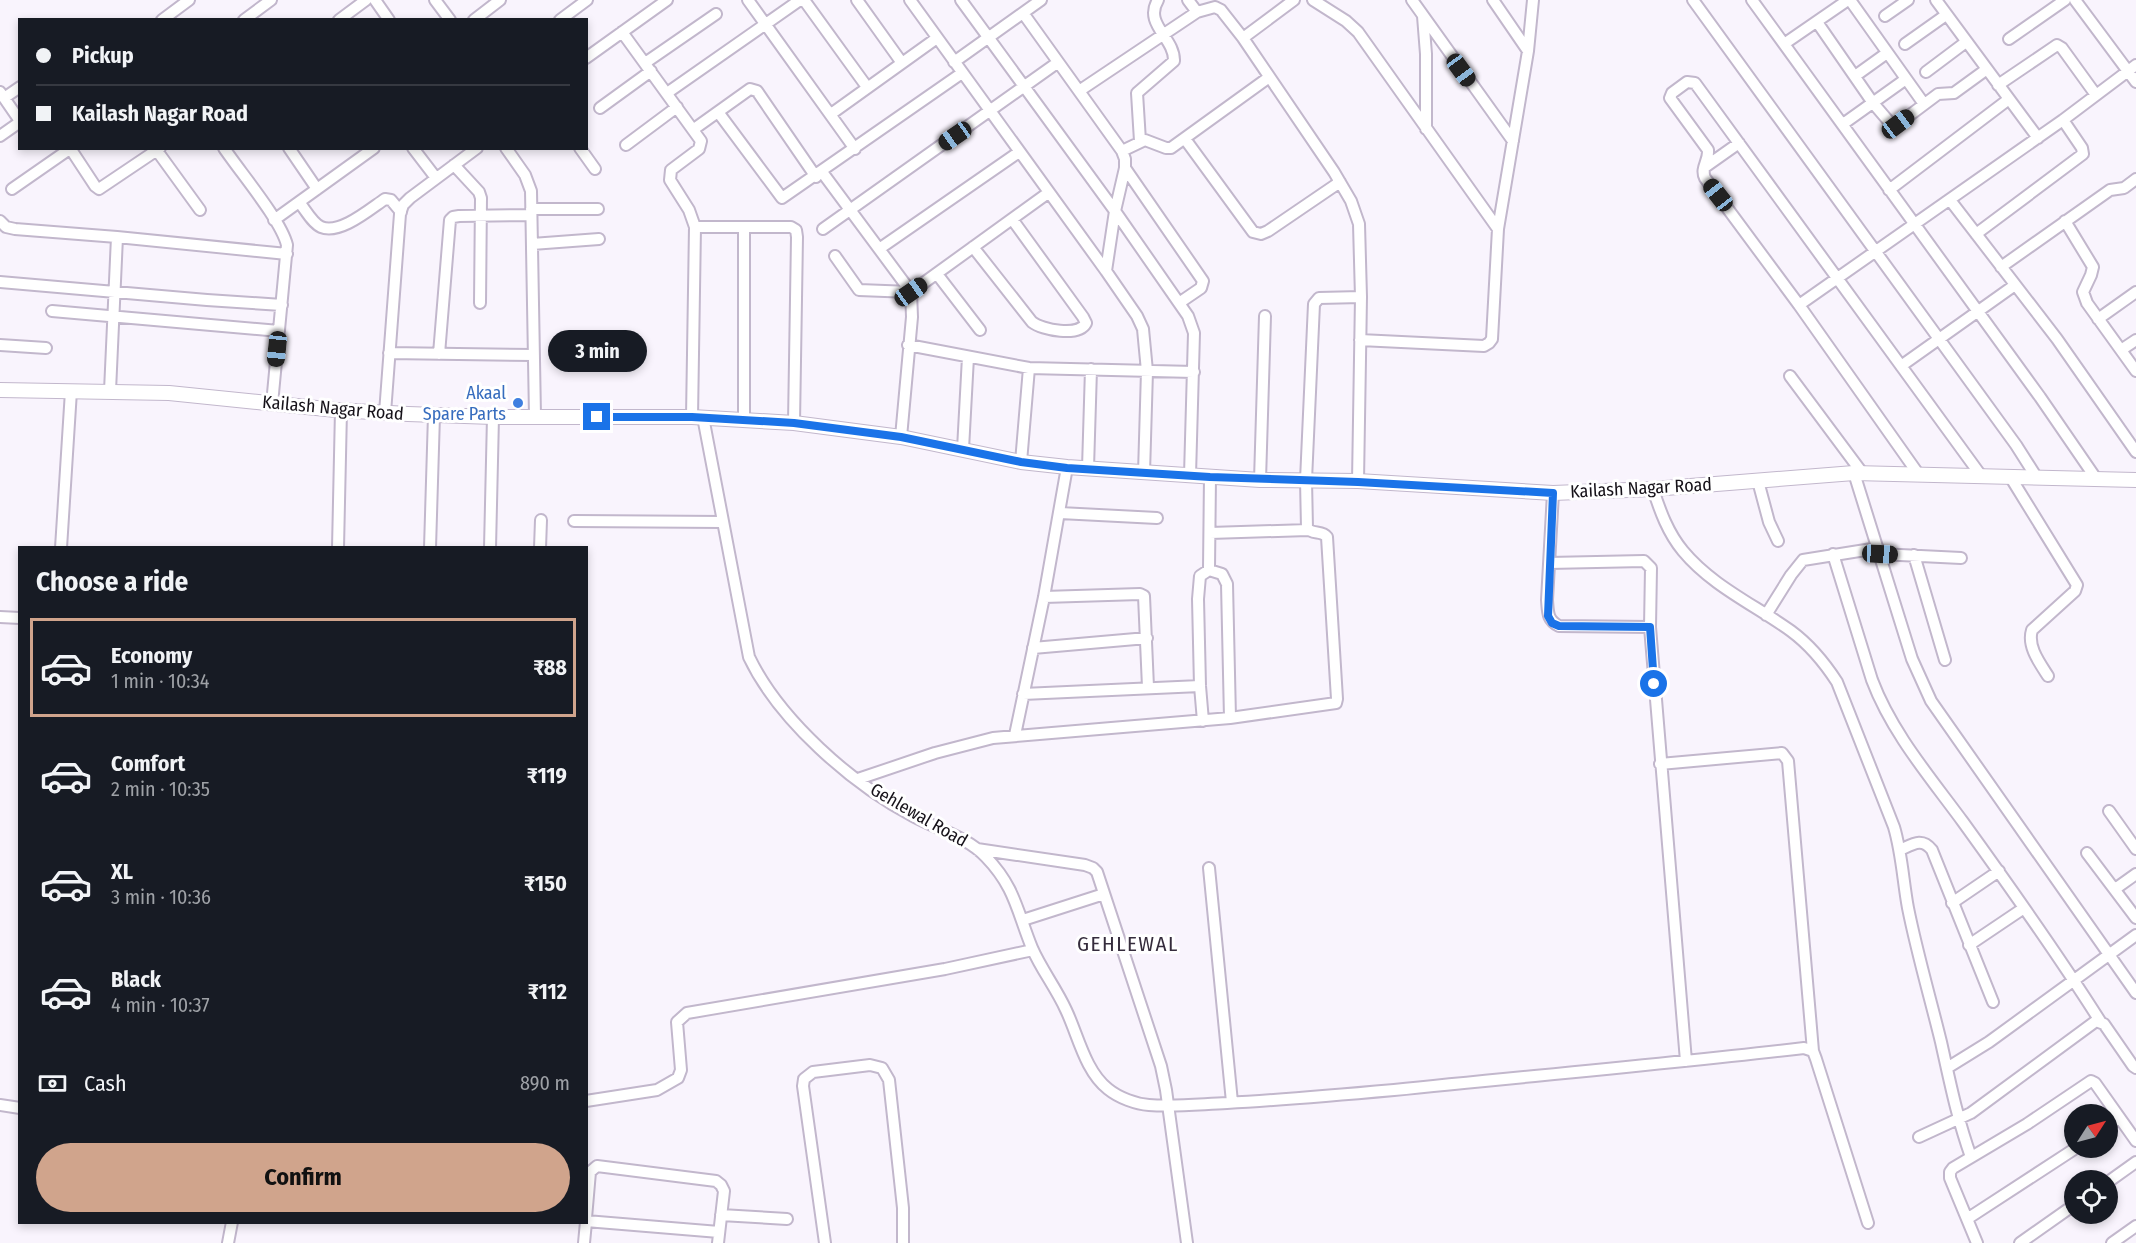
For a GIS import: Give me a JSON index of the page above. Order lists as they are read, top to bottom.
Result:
{
  "streets": {
    "street": ["Kailash Nagar Road", "Gehlewal Road"]
  },
  "crossings": [
    ["Kailash Nagar Road", "Gehlewal Road"]
  ],
  "districts": ["GEHLEWAL"],
  "places": ["Akaal Spare Parts"],
  "north": "top right",
  "page": {
    "banner": ["Pickup", "Kailash Nagar Road"],
    "bubble": "3 min",
    "heading": "Choose a ride",
    "list": [
      {
        "name": "Economy",
        "note": "1 min · 10:34",
        "value": "₹88"
      },
      {
        "name": "Comfort",
        "note": "2 min · 10:35",
        "value": "₹119"
      },
      {
        "name": "XL",
        "note": "3 min · 10:36",
        "value": "₹150"
      },
      {
        "name": "Black",
        "note": "4 min · 10:37",
        "value": "₹112"
      }
    ],
    "pay": ["Cash", "890 m"],
    "buttons": "Confirm"
  }
}
